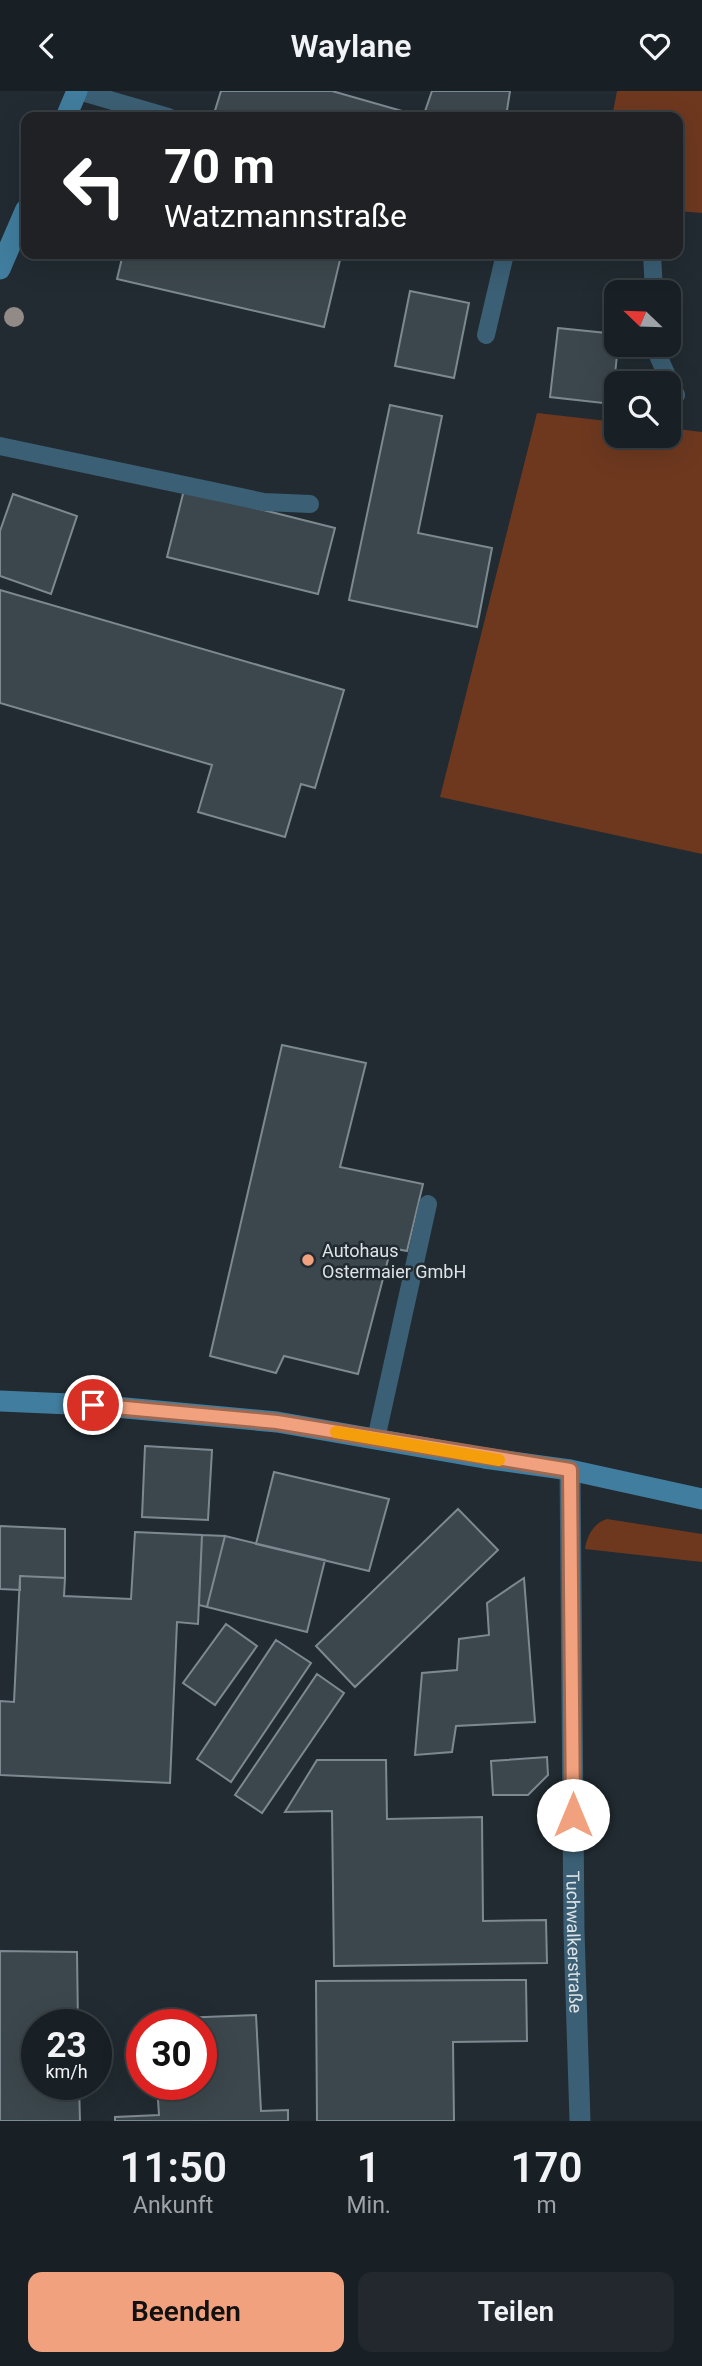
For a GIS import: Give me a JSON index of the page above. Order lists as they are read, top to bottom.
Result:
{
  "streets": {
    "street": ["Tuchwalkerstraße"]
  },
  "places": ["Autohaus Ostermaier GmbH"],
  "north": "top left",
  "page": {
    "header": "Waylane",
    "turn": ["70 m", "Watzmannstraße"],
    "speed": "23 km/h",
    "limit": "30",
    "eta": [
      "11:50",
      "Ankunft",
      "1",
      "Min.",
      "170",
      "m"
    ],
    "buttons": ["Beenden", "Teilen"]
  }
}
